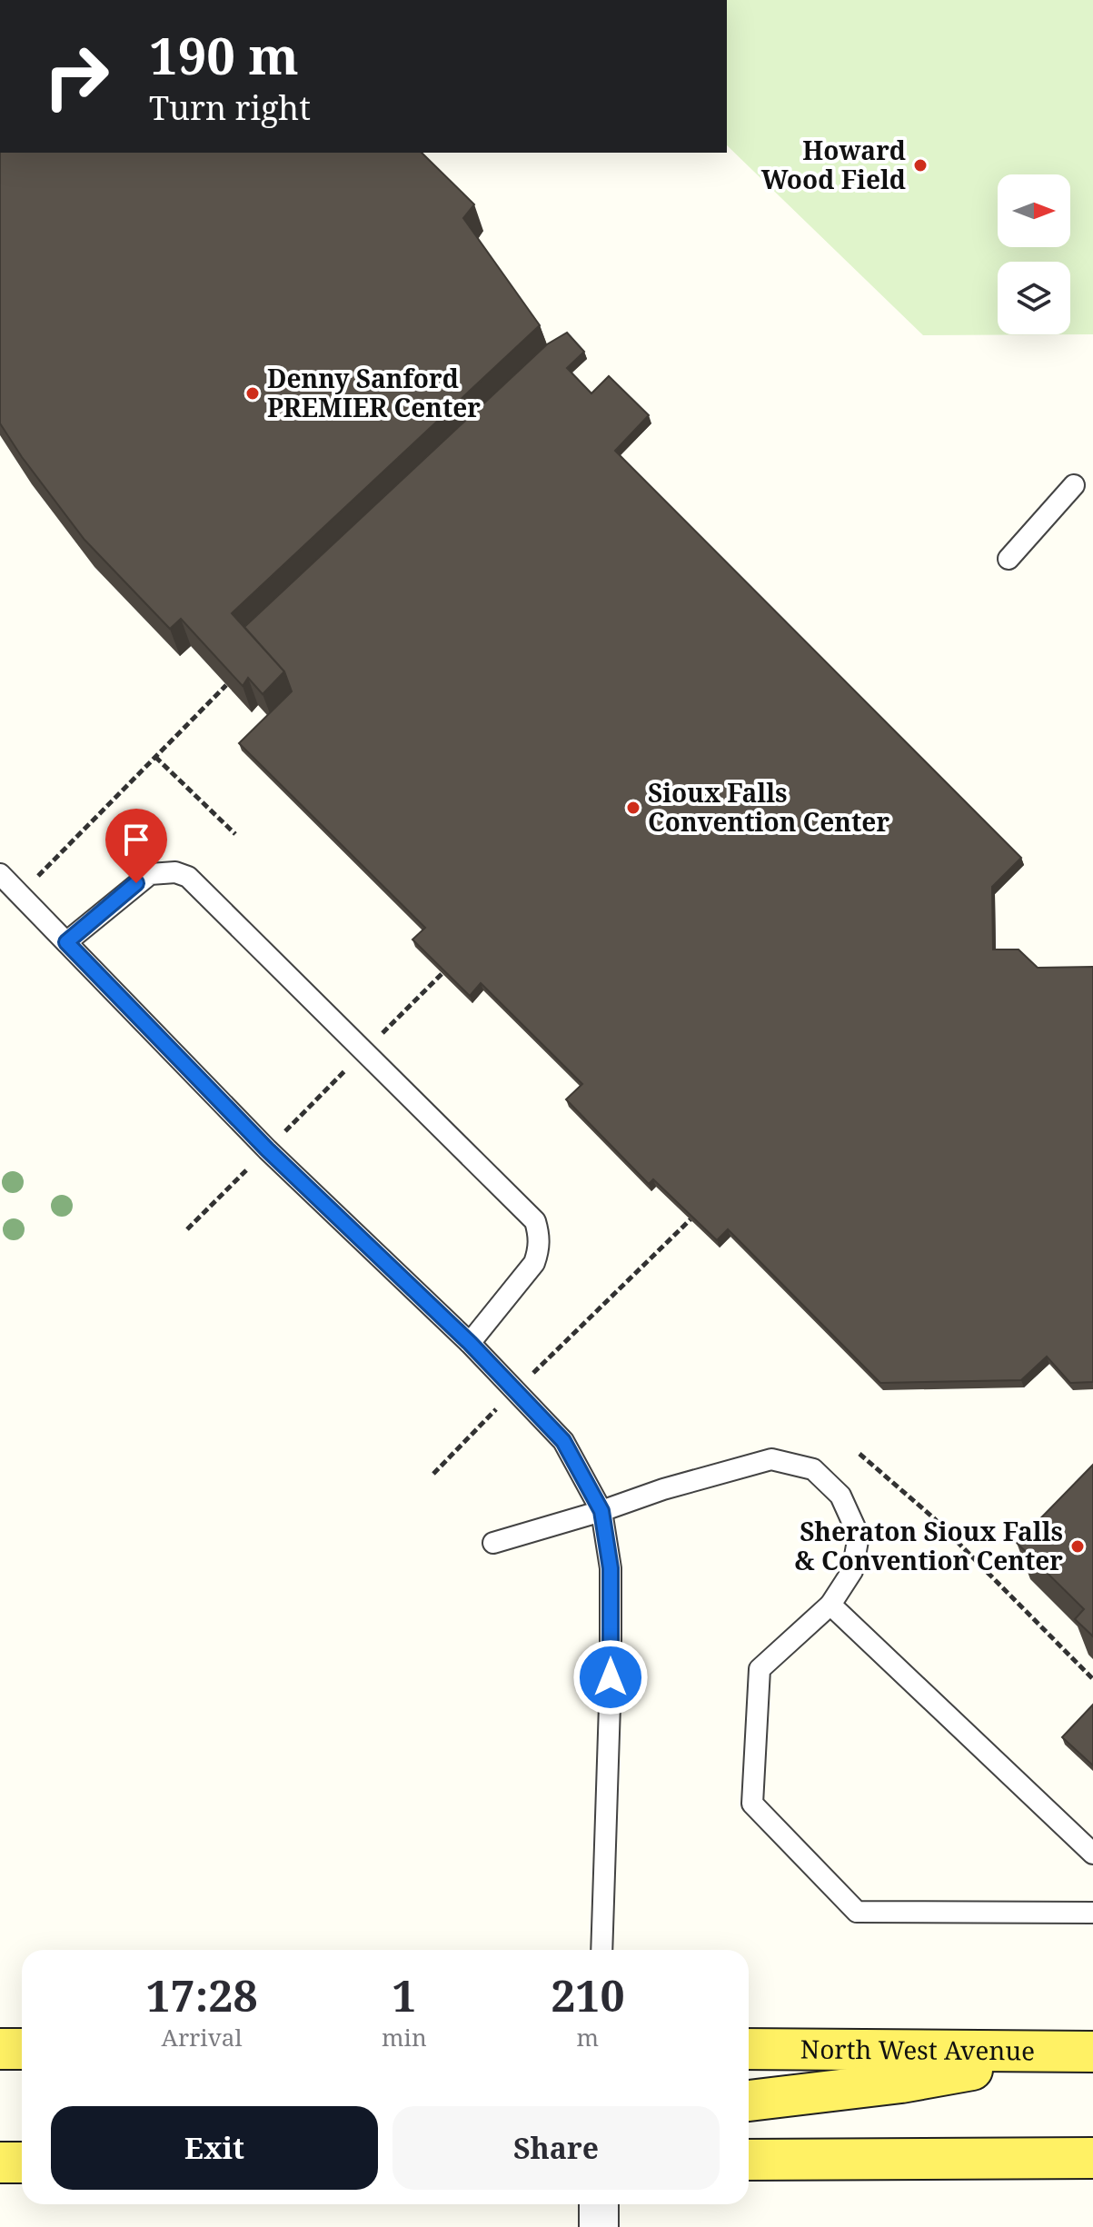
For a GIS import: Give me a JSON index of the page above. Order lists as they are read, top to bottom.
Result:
{
  "streets": {
    "main road": ["North West Avenue"]
  },
  "places": [
    "Howard Wood Field",
    "Denny Sanford PREMIER Center",
    "Sioux Falls Convention Center",
    "Sheraton Sioux Falls & Convention Center"
  ],
  "north": "right",
  "page": {
    "turn": ["190 m", "Turn right"],
    "eta": [
      "17:28",
      "Arrival",
      "1",
      "min",
      "210",
      "m"
    ],
    "buttons": ["Exit", "Share"]
  }
}
